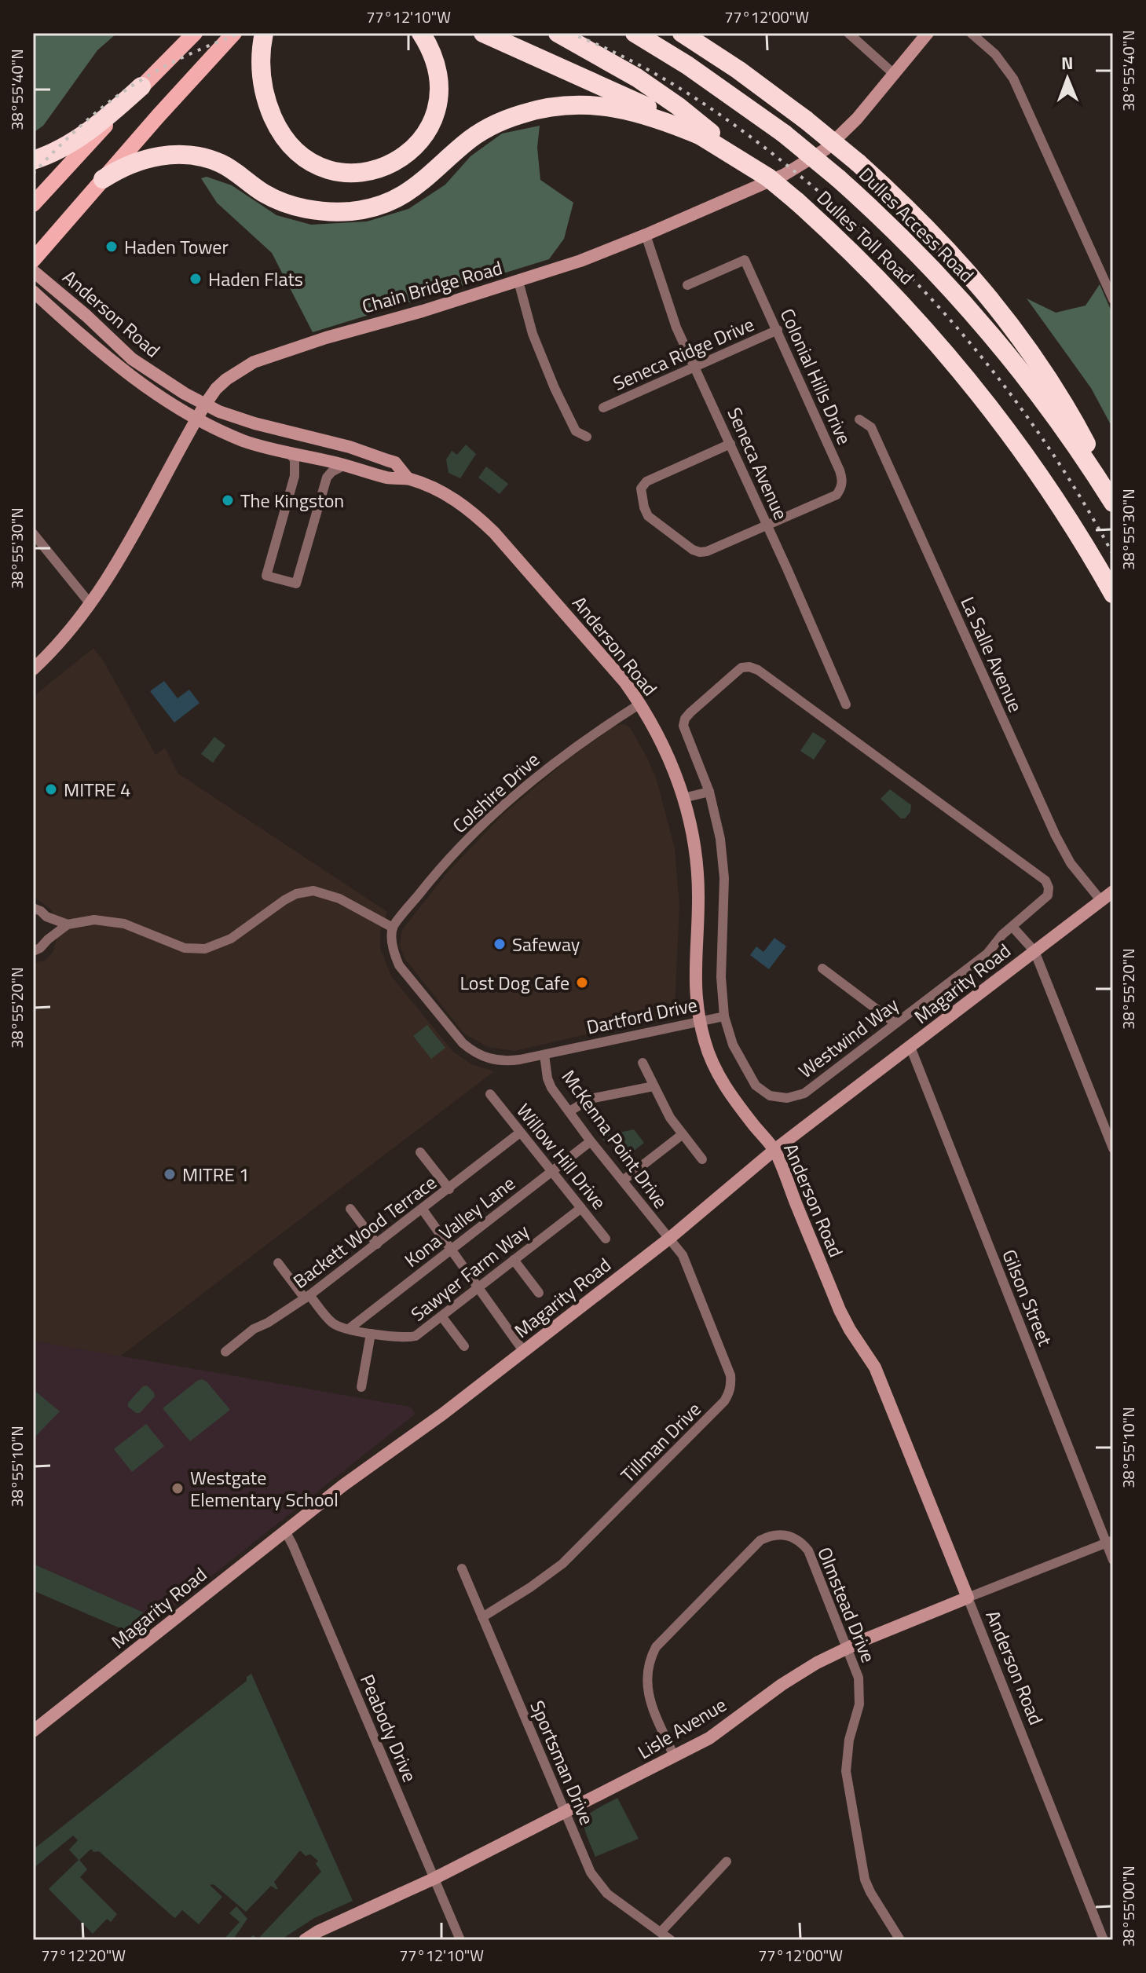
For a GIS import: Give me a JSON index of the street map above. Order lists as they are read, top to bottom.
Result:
{
  "streets": {
    "highway": ["Dulles Access Road", "Dulles Toll Road"],
    "street": [
      "Chain Bridge Road",
      "Anderson Road",
      "Seneca Ridge Drive",
      "Colonial Hills Drive",
      "Seneca Avenue",
      "La Salle Avenue",
      "Colshire Drive",
      "Magarity Road",
      "Dartford Drive",
      "Westwind Way",
      "McKenna Point Drive",
      "Willow Hill Drive",
      "Kona Valley Lane",
      "Backett Wood Terrace",
      "Sawyer Farm Way",
      "Gilson Street",
      "Tillman Drive",
      "Olmstead Drive",
      "Peabody Drive",
      "Lisle Avenue",
      "Sportsman Drive"
    ]
  },
  "crossings": [
    ["Chain Bridge Road", "Anderson Road"],
    ["Chain Bridge Road", "Seneca Avenue"],
    ["Anderson Road", "Colshire Drive"],
    ["Anderson Road", "Magarity Road"],
    ["Anderson Road", "Dartford Drive"],
    ["Anderson Road", "Lisle Avenue"],
    ["Seneca Ridge Drive", "Colonial Hills Drive"],
    ["Seneca Ridge Drive", "Seneca Avenue"],
    ["Colonial Hills Drive", "Seneca Avenue"],
    ["La Salle Avenue", "Magarity Road"],
    ["Magarity Road", "McKenna Point Drive"],
    ["Magarity Road", "Gilson Street"],
    ["Magarity Road", "Tillman Drive"],
    ["Magarity Road", "Peabody Drive"],
    ["Dartford Drive", "Westwind Way"],
    ["Dartford Drive", "McKenna Point Drive"],
    ["McKenna Point Drive", "Kona Valley Lane"],
    ["McKenna Point Drive", "Tillman Drive"],
    ["Willow Hill Drive", "Kona Valley Lane"],
    ["Willow Hill Drive", "Backett Wood Terrace"],
    ["Willow Hill Drive", "Sawyer Farm Way"],
    ["Kona Valley Lane", "Sawyer Farm Way"],
    ["Backett Wood Terrace", "Sawyer Farm Way"],
    ["Gilson Street", "Lisle Avenue"],
    ["Tillman Drive", "Sportsman Drive"],
    ["Olmstead Drive", "Lisle Avenue"],
    ["Peabody Drive", "Lisle Avenue"],
    ["Lisle Avenue", "Sportsman Drive"]
  ],
  "places": [
    "Haden Tower",
    "Haden Flats",
    "The Kingston",
    "MITRE 4",
    "Safeway",
    "Lost Dog Cafe",
    "MITRE 1",
    "Westgate Elementary School"
  ],
  "north": "top",
  "coordinates": [
    "77°12'10\"W",
    "77°12'00\"W",
    "38°55'40\"N",
    "38°55'30\"N",
    "38°55'20\"N",
    "38°55'10\"N",
    "38°55'00\"N",
    "77°12'20\"W"
  ]
}
